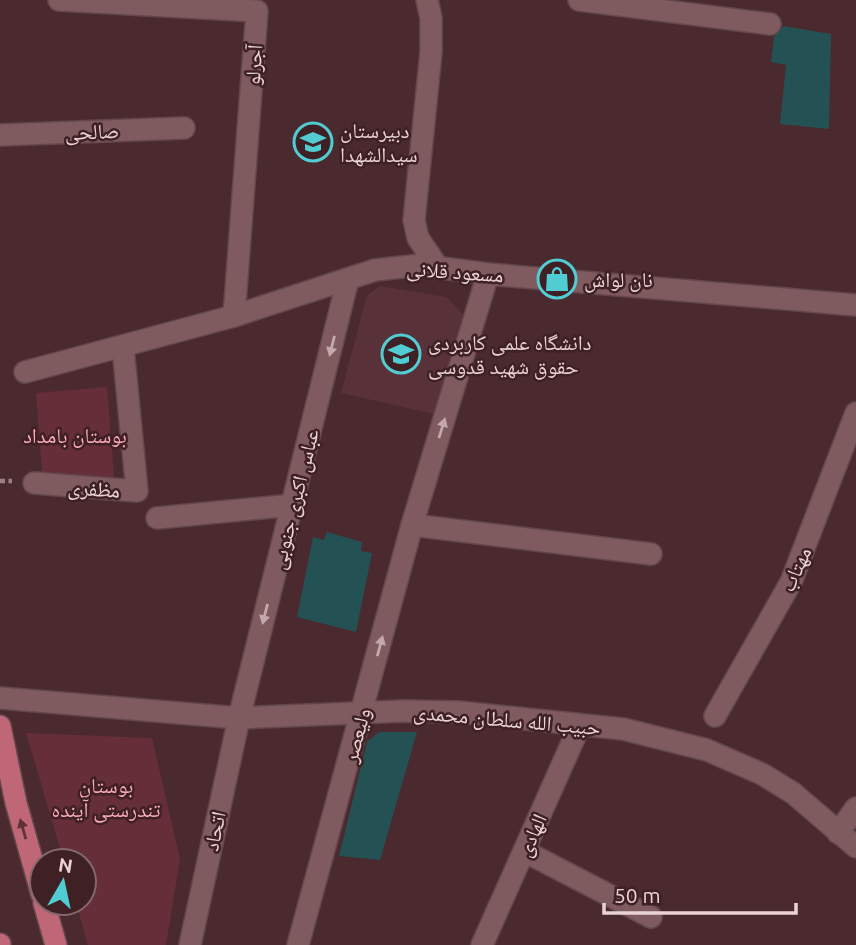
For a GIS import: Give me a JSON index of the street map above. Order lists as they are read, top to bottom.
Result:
{
  "streets": {
    "street": [
      "آجرلو",
      "صالحی",
      "مسعود قلانی",
      "مظفری",
      "عباس اکبری جنوبی",
      "مهتاب",
      "حبیب الله سلطان محمدی",
      "ولیعصر",
      "اتحاد",
      "الهادی"
    ]
  },
  "crossings": [
    ["آجرلو", "مسعود قلانی"],
    ["مسعود قلانی", "مظفری"],
    ["مسعود قلانی", "عباس اکبری جنوبی"],
    ["مسعود قلانی", "ولیعصر"],
    ["عباس اکبری جنوبی", "حبیب الله سلطان محمدی"],
    ["عباس اکبری جنوبی", "اتحاد"],
    ["حبیب الله سلطان محمدی", "ولیعصر"],
    ["حبیب الله سلطان محمدی", "اتحاد"],
    ["حبیب الله سلطان محمدی", "الهادی"]
  ],
  "one_way": ["عباس اکبری جنوبی", "ولیعصر"],
  "parks": ["بوستان بامداد", "بوستان تندرستی آینده"],
  "places": {
    "school or university": ["دبيرستان سیدالشهدا", "دانشگاه علمی کاربردی حقوق شهید قدوسی"],
    "shop": ["نان لواش"]
  },
  "scale_bar": "50 m",
  "north": "top"
}
